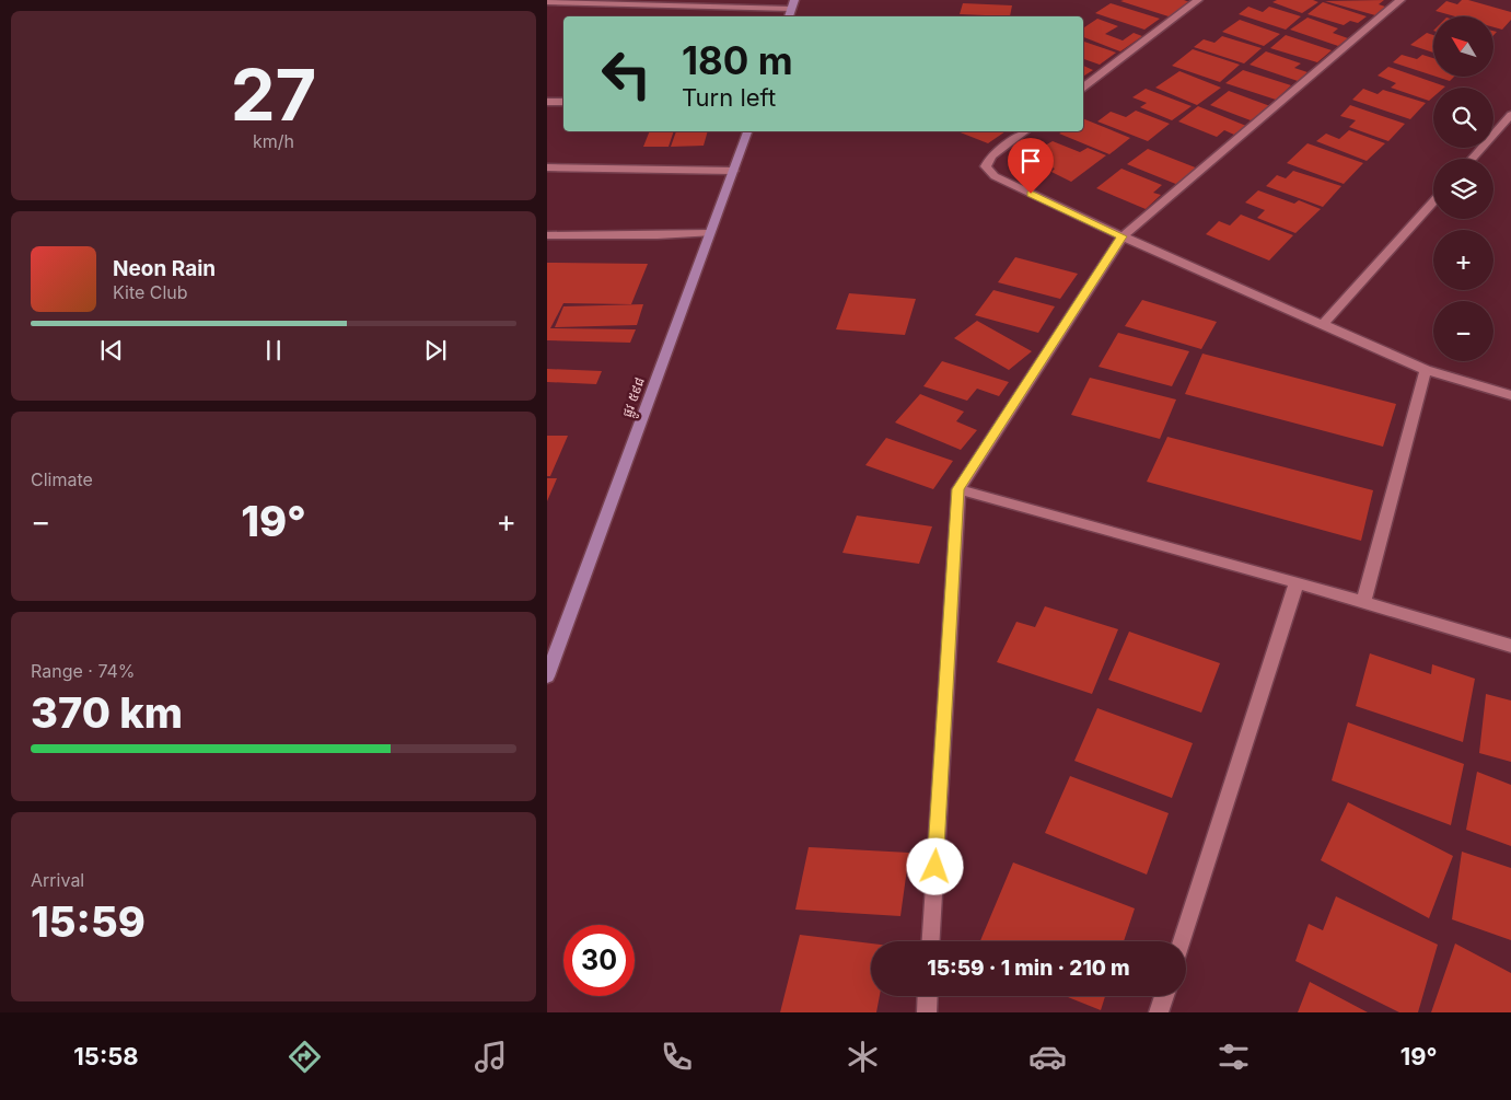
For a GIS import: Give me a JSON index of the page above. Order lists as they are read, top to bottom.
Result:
{
  "streets": {
    "main road": ["ផ្លូវ ៥៩៨"]
  },
  "north": "top left",
  "page": {
    "tile": [
      ["27", "km/h"],
      "Climate",
      ["Range · 74%", "370 km"],
      ["Arrival", "15:59"]
    ],
    "map_buttons": ["+", "−"],
    "turn": ["180 m", "Turn left"],
    "song": ["Neon Rain", "Kite Club"],
    "heat": ["−", "19°", "+"],
    "limit": "30",
    "trip": "15:59 · 1 min · 210 m",
    "tabs": ["15:58", "19°"]
  }
}
